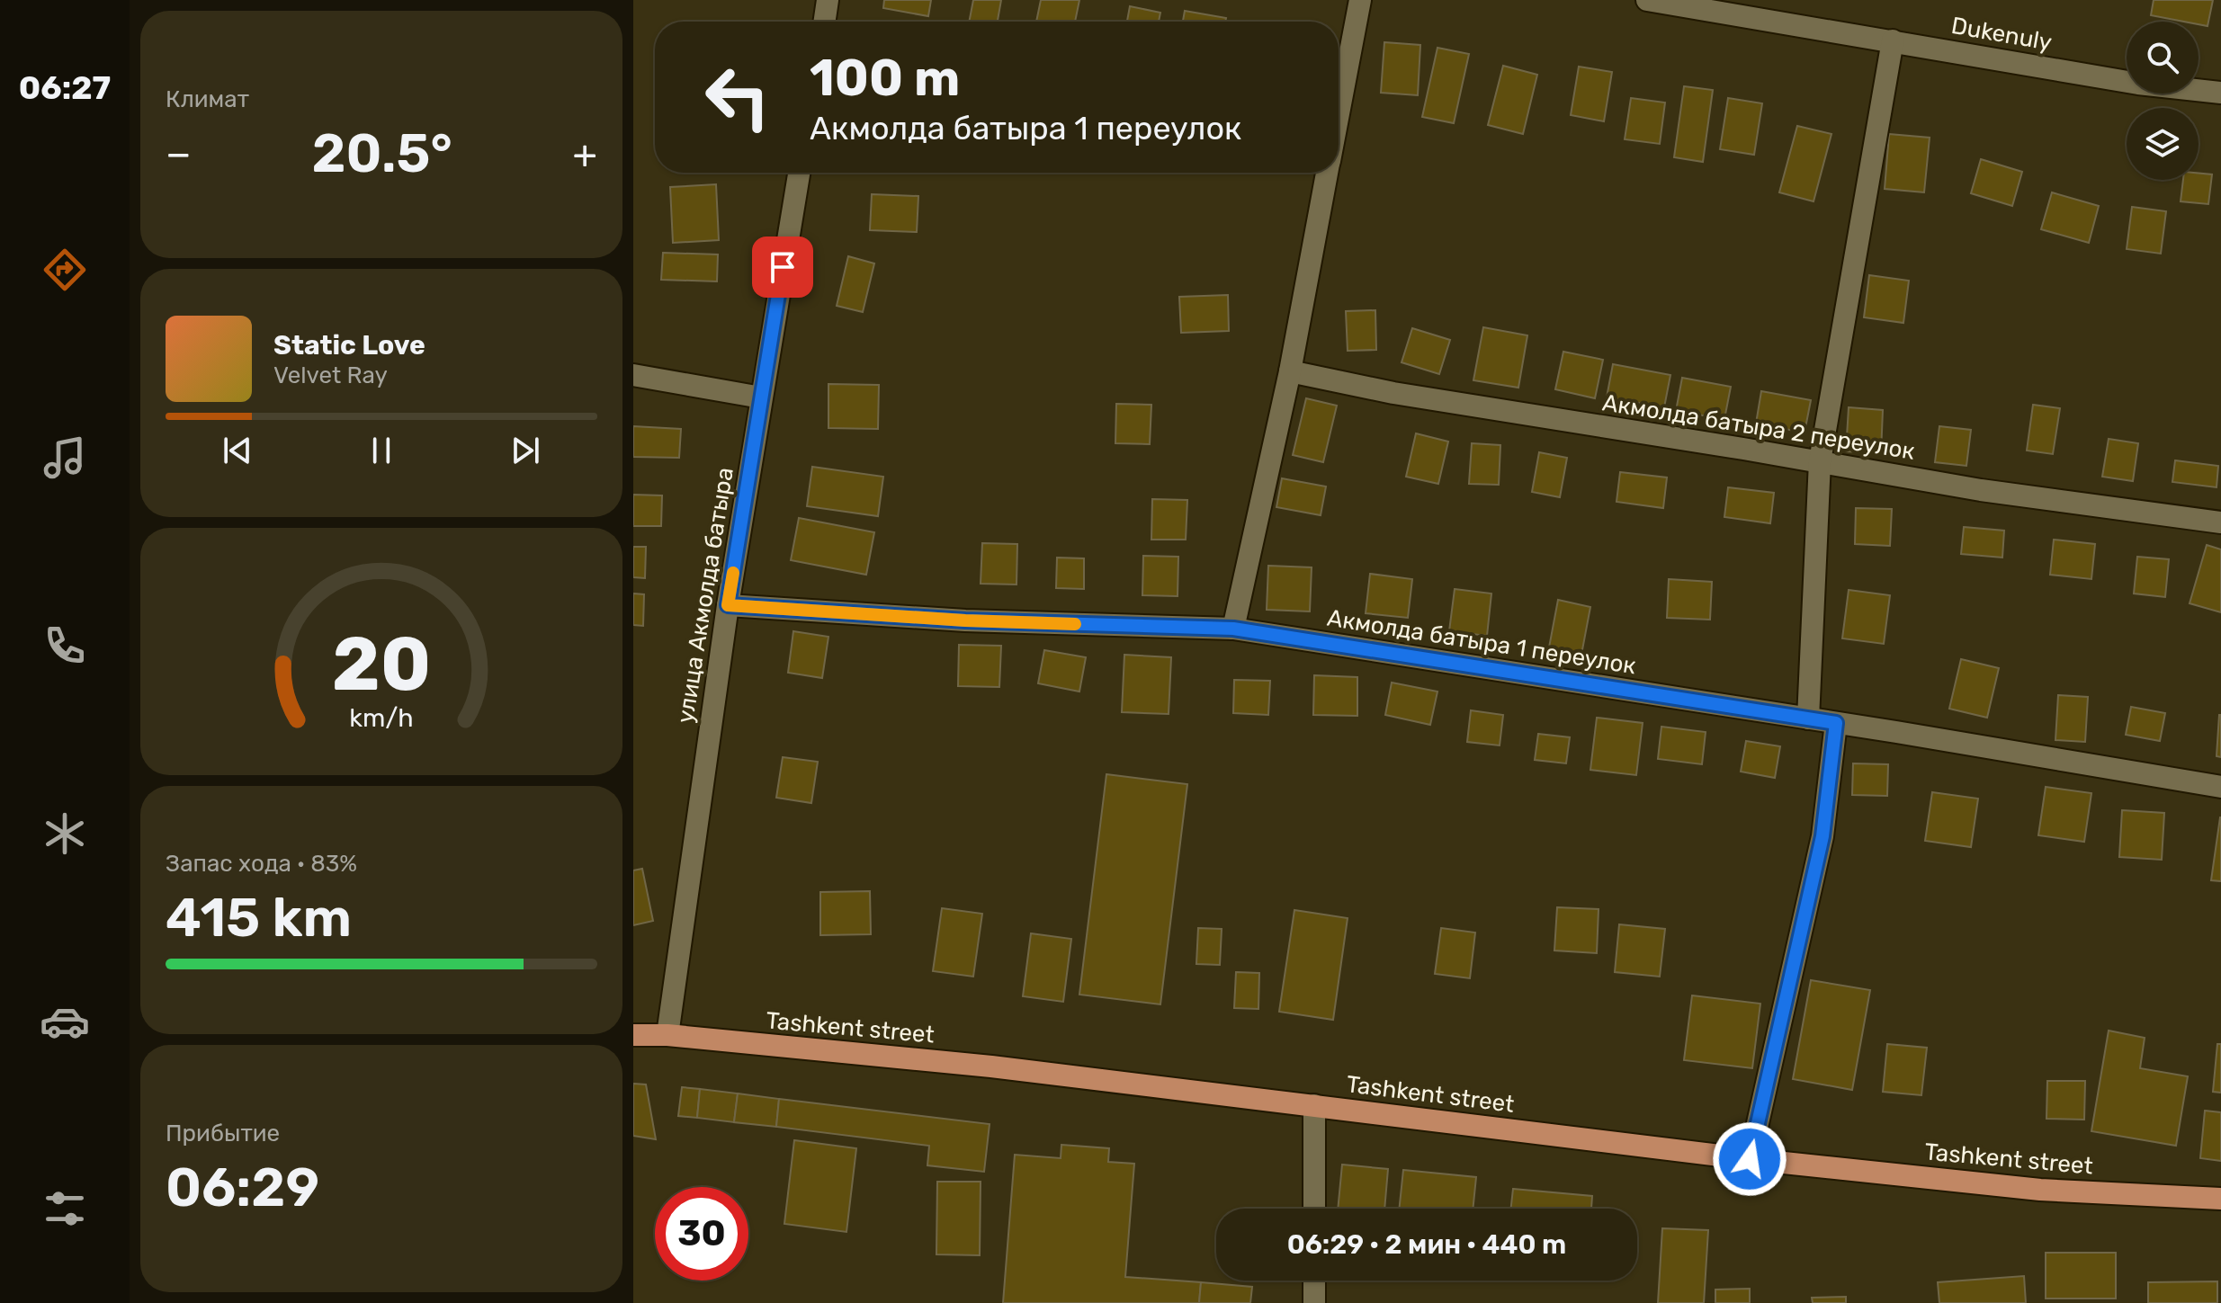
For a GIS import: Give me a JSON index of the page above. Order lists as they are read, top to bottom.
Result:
{
  "streets": {
    "main road": ["Tashkent street"],
    "street": [
      "Dukenuly",
      "Акмолда батыра 2 переулок",
      "улица Акмолда батыра",
      "Акмолда батыра 1 переулок"
    ]
  },
  "crossings": [
    ["улица Акмолда батыра", "Акмолда батыра 1 переулок"],
    ["улица Акмолда батыра", "Tashkent street"]
  ],
  "page": {
    "tabs": "06:27",
    "tile": [
      "Климат",
      ["Запас хода · 83%", "415 km"],
      ["Прибытие", "06:29"]
    ],
    "turn": ["100 m", "Акмолда батыра 1 переулок"],
    "heat": ["−", "20.5°", "+"],
    "song": ["Static Love", "Velvet Ray"],
    "limit": "30",
    "trip": "06:29 · 2 мин · 440 m",
    "gauge": ["20", "km/h"]
  }
}
